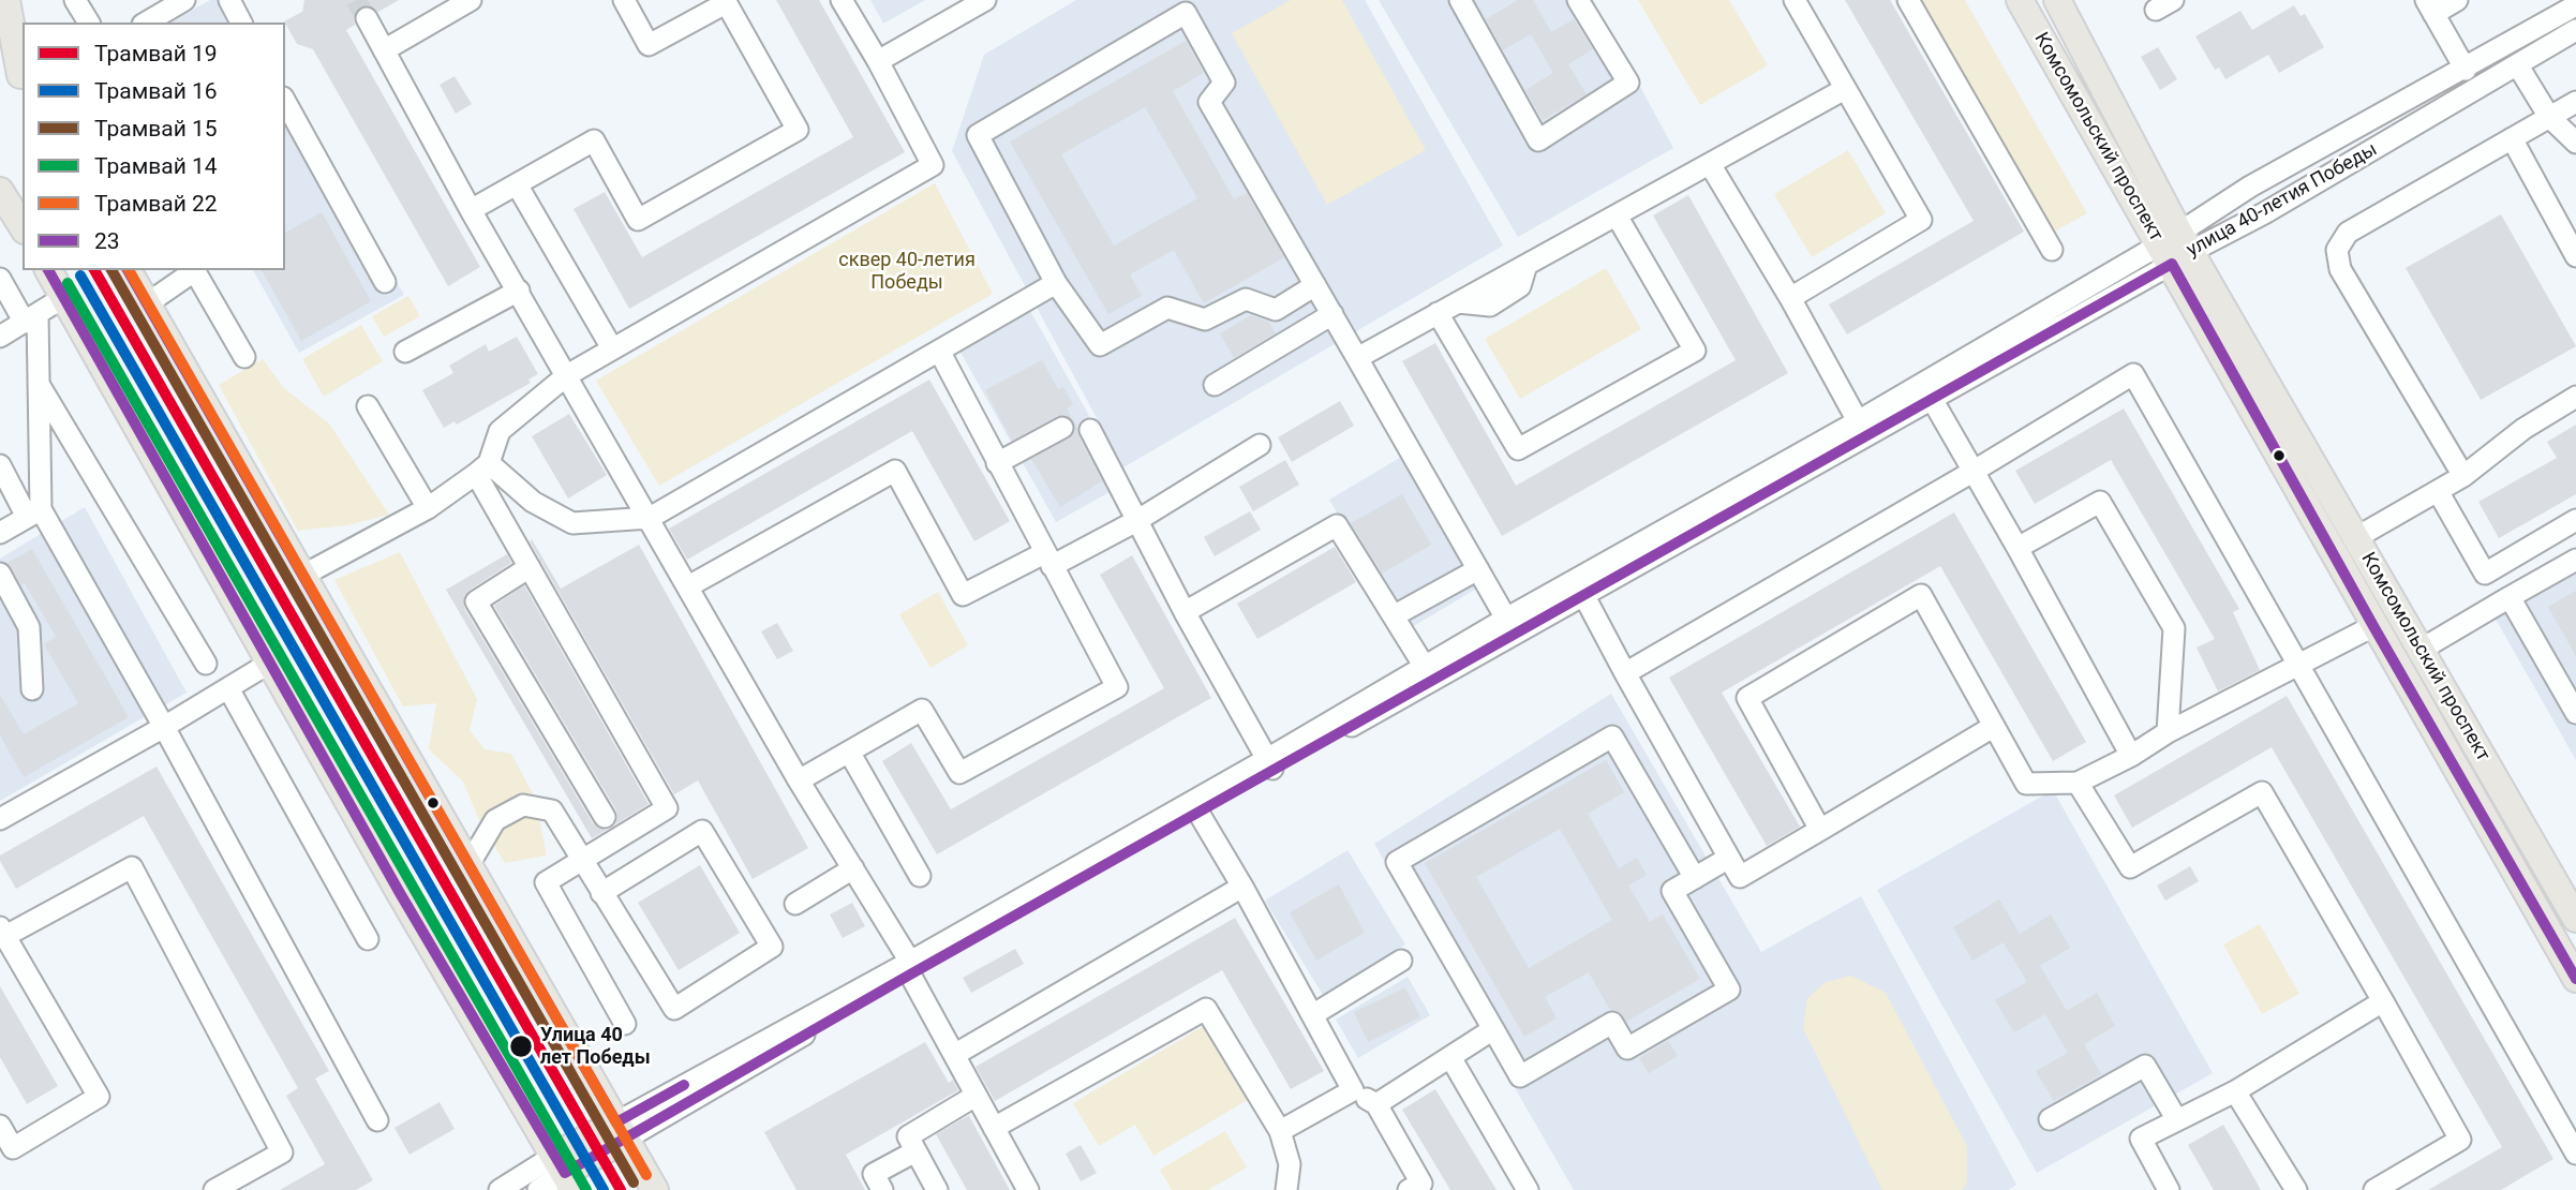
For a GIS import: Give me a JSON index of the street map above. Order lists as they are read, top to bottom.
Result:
{
  "streets": {
    "main road": ["Комсомольский проспект", "улица 40-летия Победы"]
  },
  "crossings": [
    ["Комсомольский проспект", "улица 40-летия Победы"]
  ],
  "parks": ["сквер 40-летия Победы"],
  "places": ["Улица 40 лет Победы"],
  "lines": [
    "transit line 23",
    "tram line 19",
    "tram line 15",
    "tram line 22",
    "tram line 16",
    "tram line 14"
  ],
  "legend": [
    "Трамвай 19",
    "Трамвай 16",
    "Трамвай 15",
    "Трамвай 14",
    "Трамвай 22",
    "23"
  ]
}
